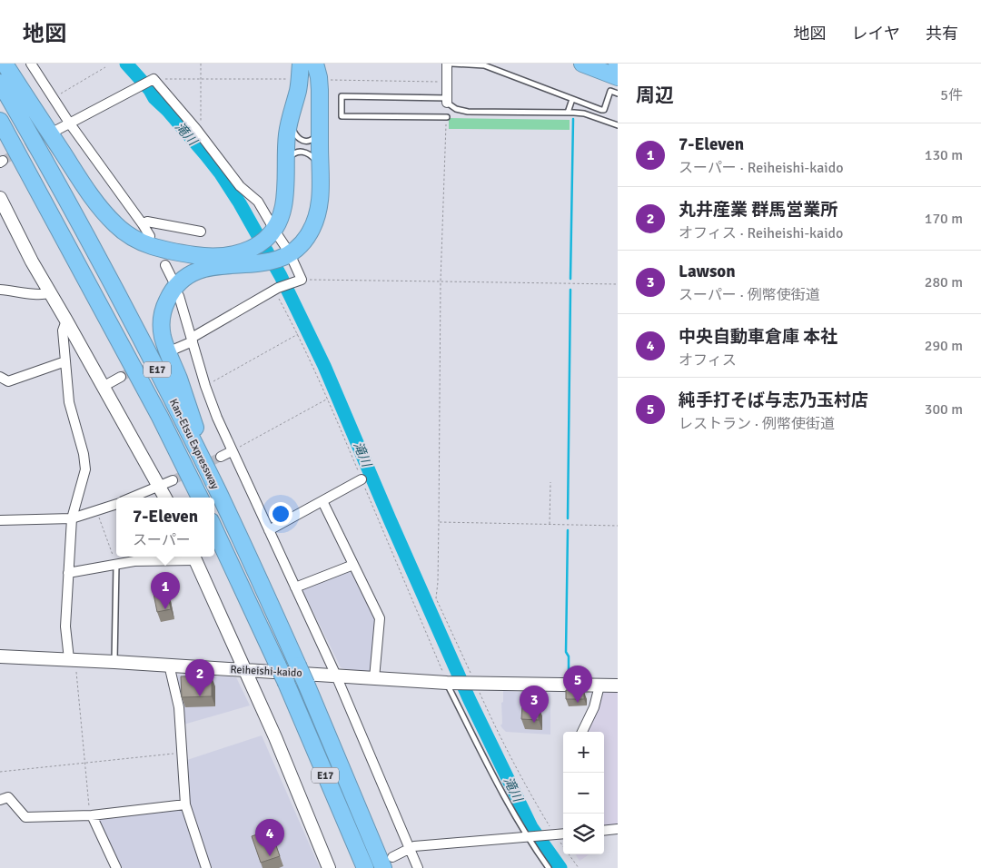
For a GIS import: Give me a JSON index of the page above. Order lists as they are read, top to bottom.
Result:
{
  "streets": {
    "highway": ["E17", "Kan-Etsu Expressway"],
    "street": ["Reiheishi-kaido"]
  },
  "water": ["滝川"],
  "page": {
    "header": "地図",
    "nav": ["地図", "レイヤ", "共有"],
    "heading": ["周辺", "5件"],
    "list": [
      {
        "mark": "1",
        "name": "7-Eleven",
        "note": "スーパー · Reiheishi-kaido",
        "value": "130 m"
      },
      {
        "mark": "2",
        "name": "丸井産業 群馬営業所",
        "note": "オフィス · Reiheishi-kaido",
        "value": "170 m"
      },
      {
        "mark": "3",
        "name": "Lawson",
        "note": "スーパー · 例幣使街道",
        "value": "280 m"
      },
      {
        "mark": "4",
        "name": "中央自動車倉庫 本社",
        "note": "オフィス",
        "value": "290 m"
      },
      {
        "mark": "5",
        "name": "純手打そば与志乃玉村店",
        "note": "レストラン · 例幣使街道",
        "value": "300 m"
      }
    ],
    "popup": ["7-Eleven", "スーパー"],
    "pins": [
      "1",
      "2",
      "5",
      "3",
      "4"
    ],
    "map_buttons": ["+", "−"]
  }
}
